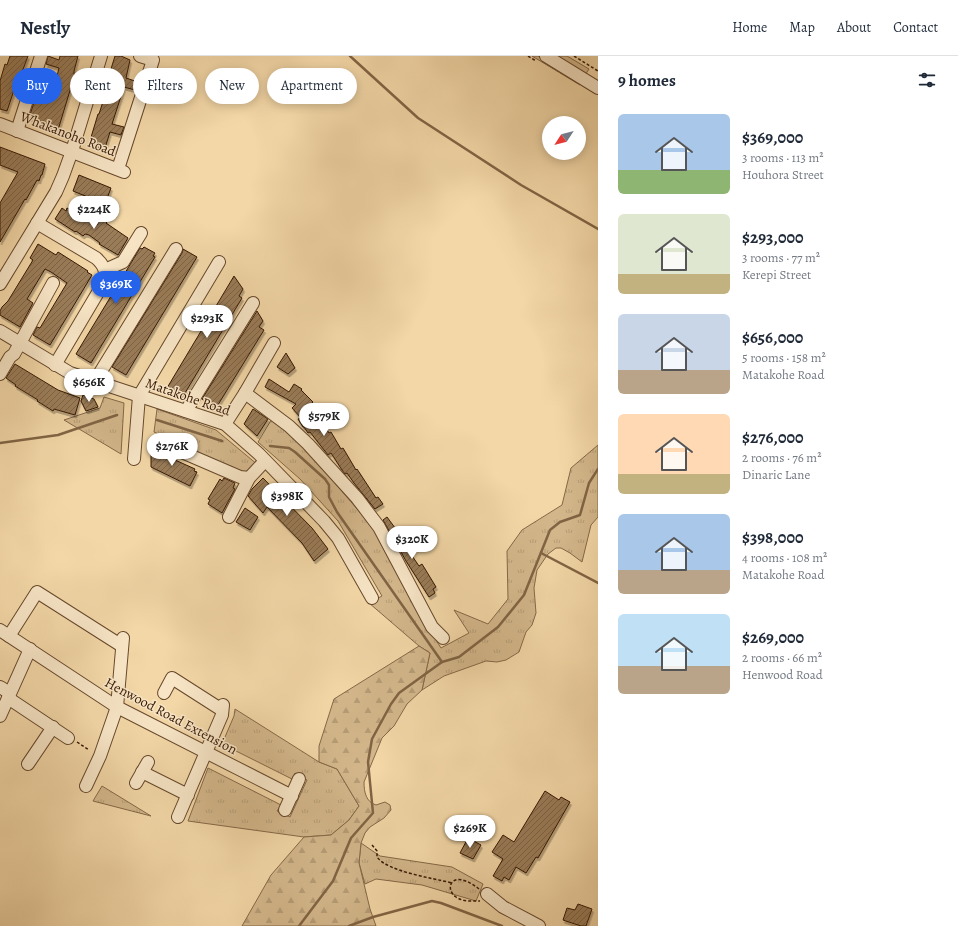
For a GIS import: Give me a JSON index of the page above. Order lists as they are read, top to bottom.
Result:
{
  "streets": {
    "street": ["Whakanoho Road", "Matakohe Road", "Henwood Road Extension"]
  },
  "north": "bottom left",
  "page": {
    "header": "Nestly",
    "nav": [
      "Home",
      "Map",
      "About",
      "Contact"
    ],
    "heading": "9 homes",
    "chip": [
      "Buy",
      "Rent",
      "Filters",
      "New",
      "Apartment"
    ],
    "list": [
      {
        "name": "$369,000",
        "note": "3 rooms · 113 m² · Houhora Street"
      },
      {
        "name": "$293,000",
        "note": "3 rooms · 77 m² · Kerepi Street"
      },
      {
        "name": "$656,000",
        "note": "5 rooms · 158 m² · Matakohe Road"
      },
      {
        "name": "$276,000",
        "note": "2 rooms · 76 m² · Dinaric Lane"
      },
      {
        "name": "$398,000",
        "note": "4 rooms · 108 m² · Matakohe Road"
      },
      {
        "name": "$269,000",
        "note": "2 rooms · 66 m² · Henwood Road"
      }
    ],
    "price": [
      "$224K",
      "$369K",
      "$293K",
      "$656K",
      "$579K",
      "$276K",
      "$398K",
      "$320K",
      "$269K"
    ]
  }
}
